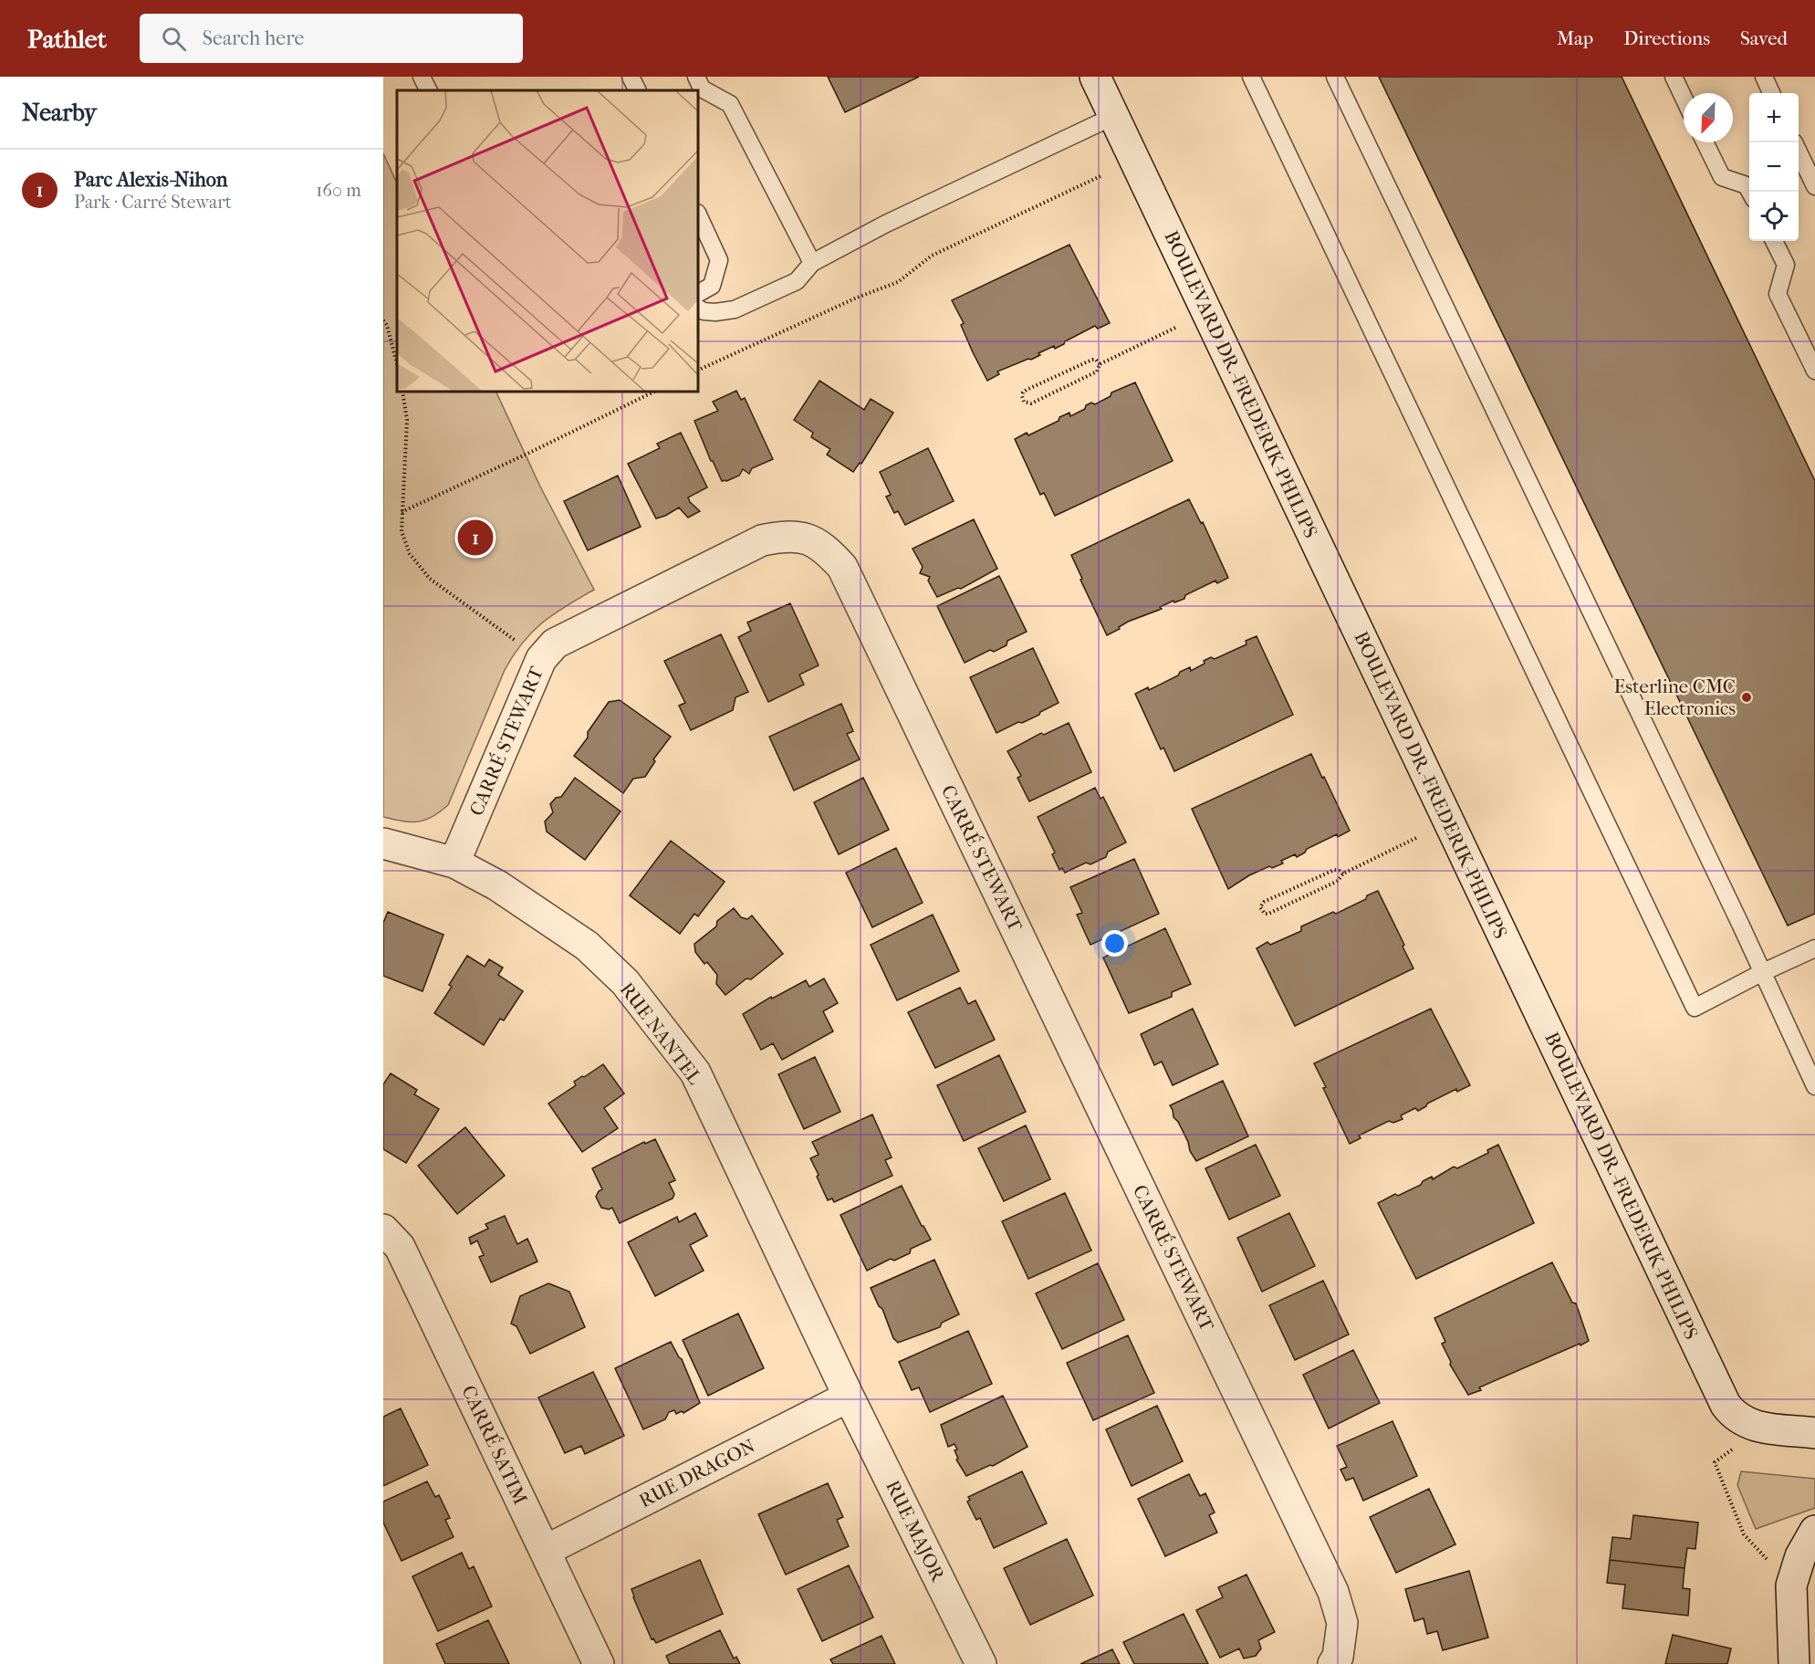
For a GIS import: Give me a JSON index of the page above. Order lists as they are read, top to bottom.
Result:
{
  "streets": {
    "street": [
      "BOULEVARD DR.-FREDERIK-PHILIPS",
      "CARRÉ STEWART",
      "RUE NANTEL",
      "CARRÉ SATIM",
      "RUE DRAGON",
      "RUE MAJOR"
    ]
  },
  "crossings": [
    ["CARRÉ STEWART", "RUE NANTEL"],
    ["RUE NANTEL", "RUE DRAGON"],
    ["RUE NANTEL", "RUE MAJOR"],
    ["CARRÉ SATIM", "RUE DRAGON"],
    ["RUE DRAGON", "RUE MAJOR"]
  ],
  "places": ["Esterline CMC Electronics"],
  "north": "bottom left",
  "page": {
    "header": "Pathlet",
    "search": "Search here",
    "nav": ["Map", "Directions", "Saved"],
    "heading": "Nearby",
    "map_buttons": ["+", "−"],
    "list": [
      {
        "mark": "1",
        "name": "Parc Alexis-Nihon",
        "note": "Park · Carré Stewart",
        "value": "160 m"
      }
    ],
    "pins": "1"
  }
}
